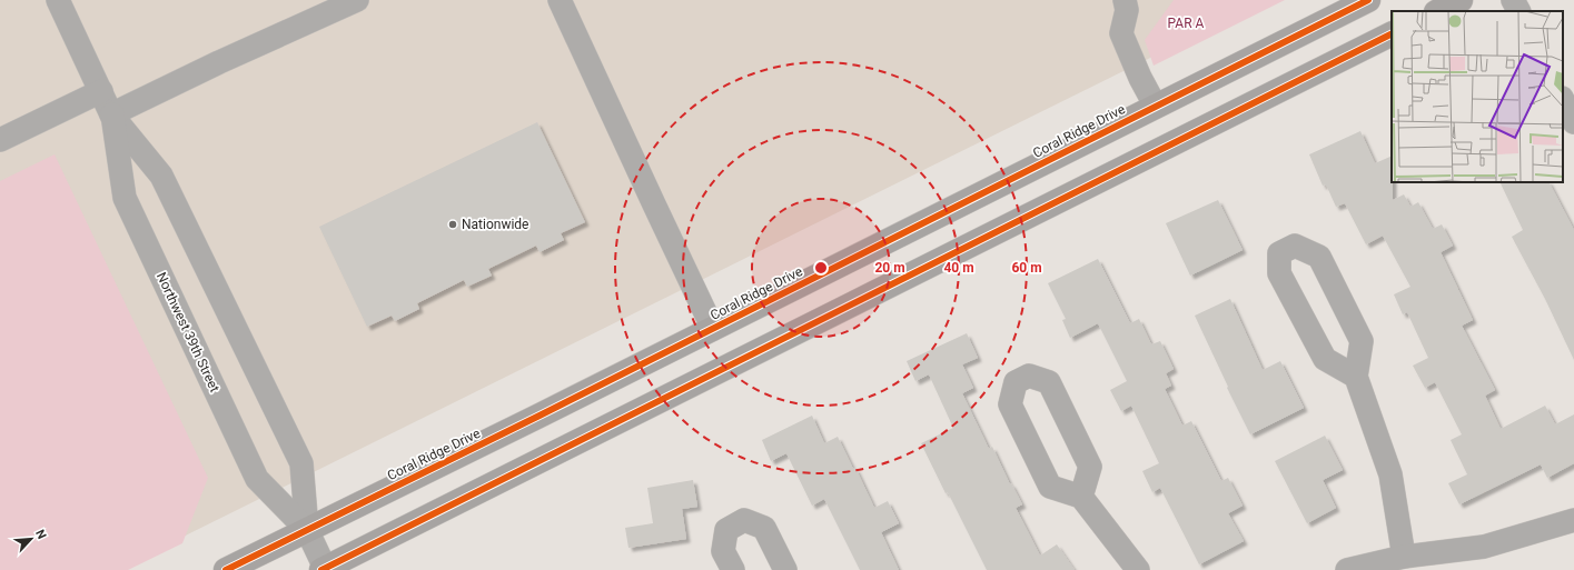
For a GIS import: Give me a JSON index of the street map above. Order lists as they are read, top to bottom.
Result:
{
  "streets": {
    "main road": ["Coral Ridge Drive"],
    "street": ["Northwest 39th Street"]
  },
  "crossings": [
    ["Coral Ridge Drive", "Northwest 39th Street"]
  ],
  "parks": ["PAR A"],
  "places": ["Nationwide"],
  "north": "top right",
  "rings": ["20 m", "40 m", "60 m"]
}
